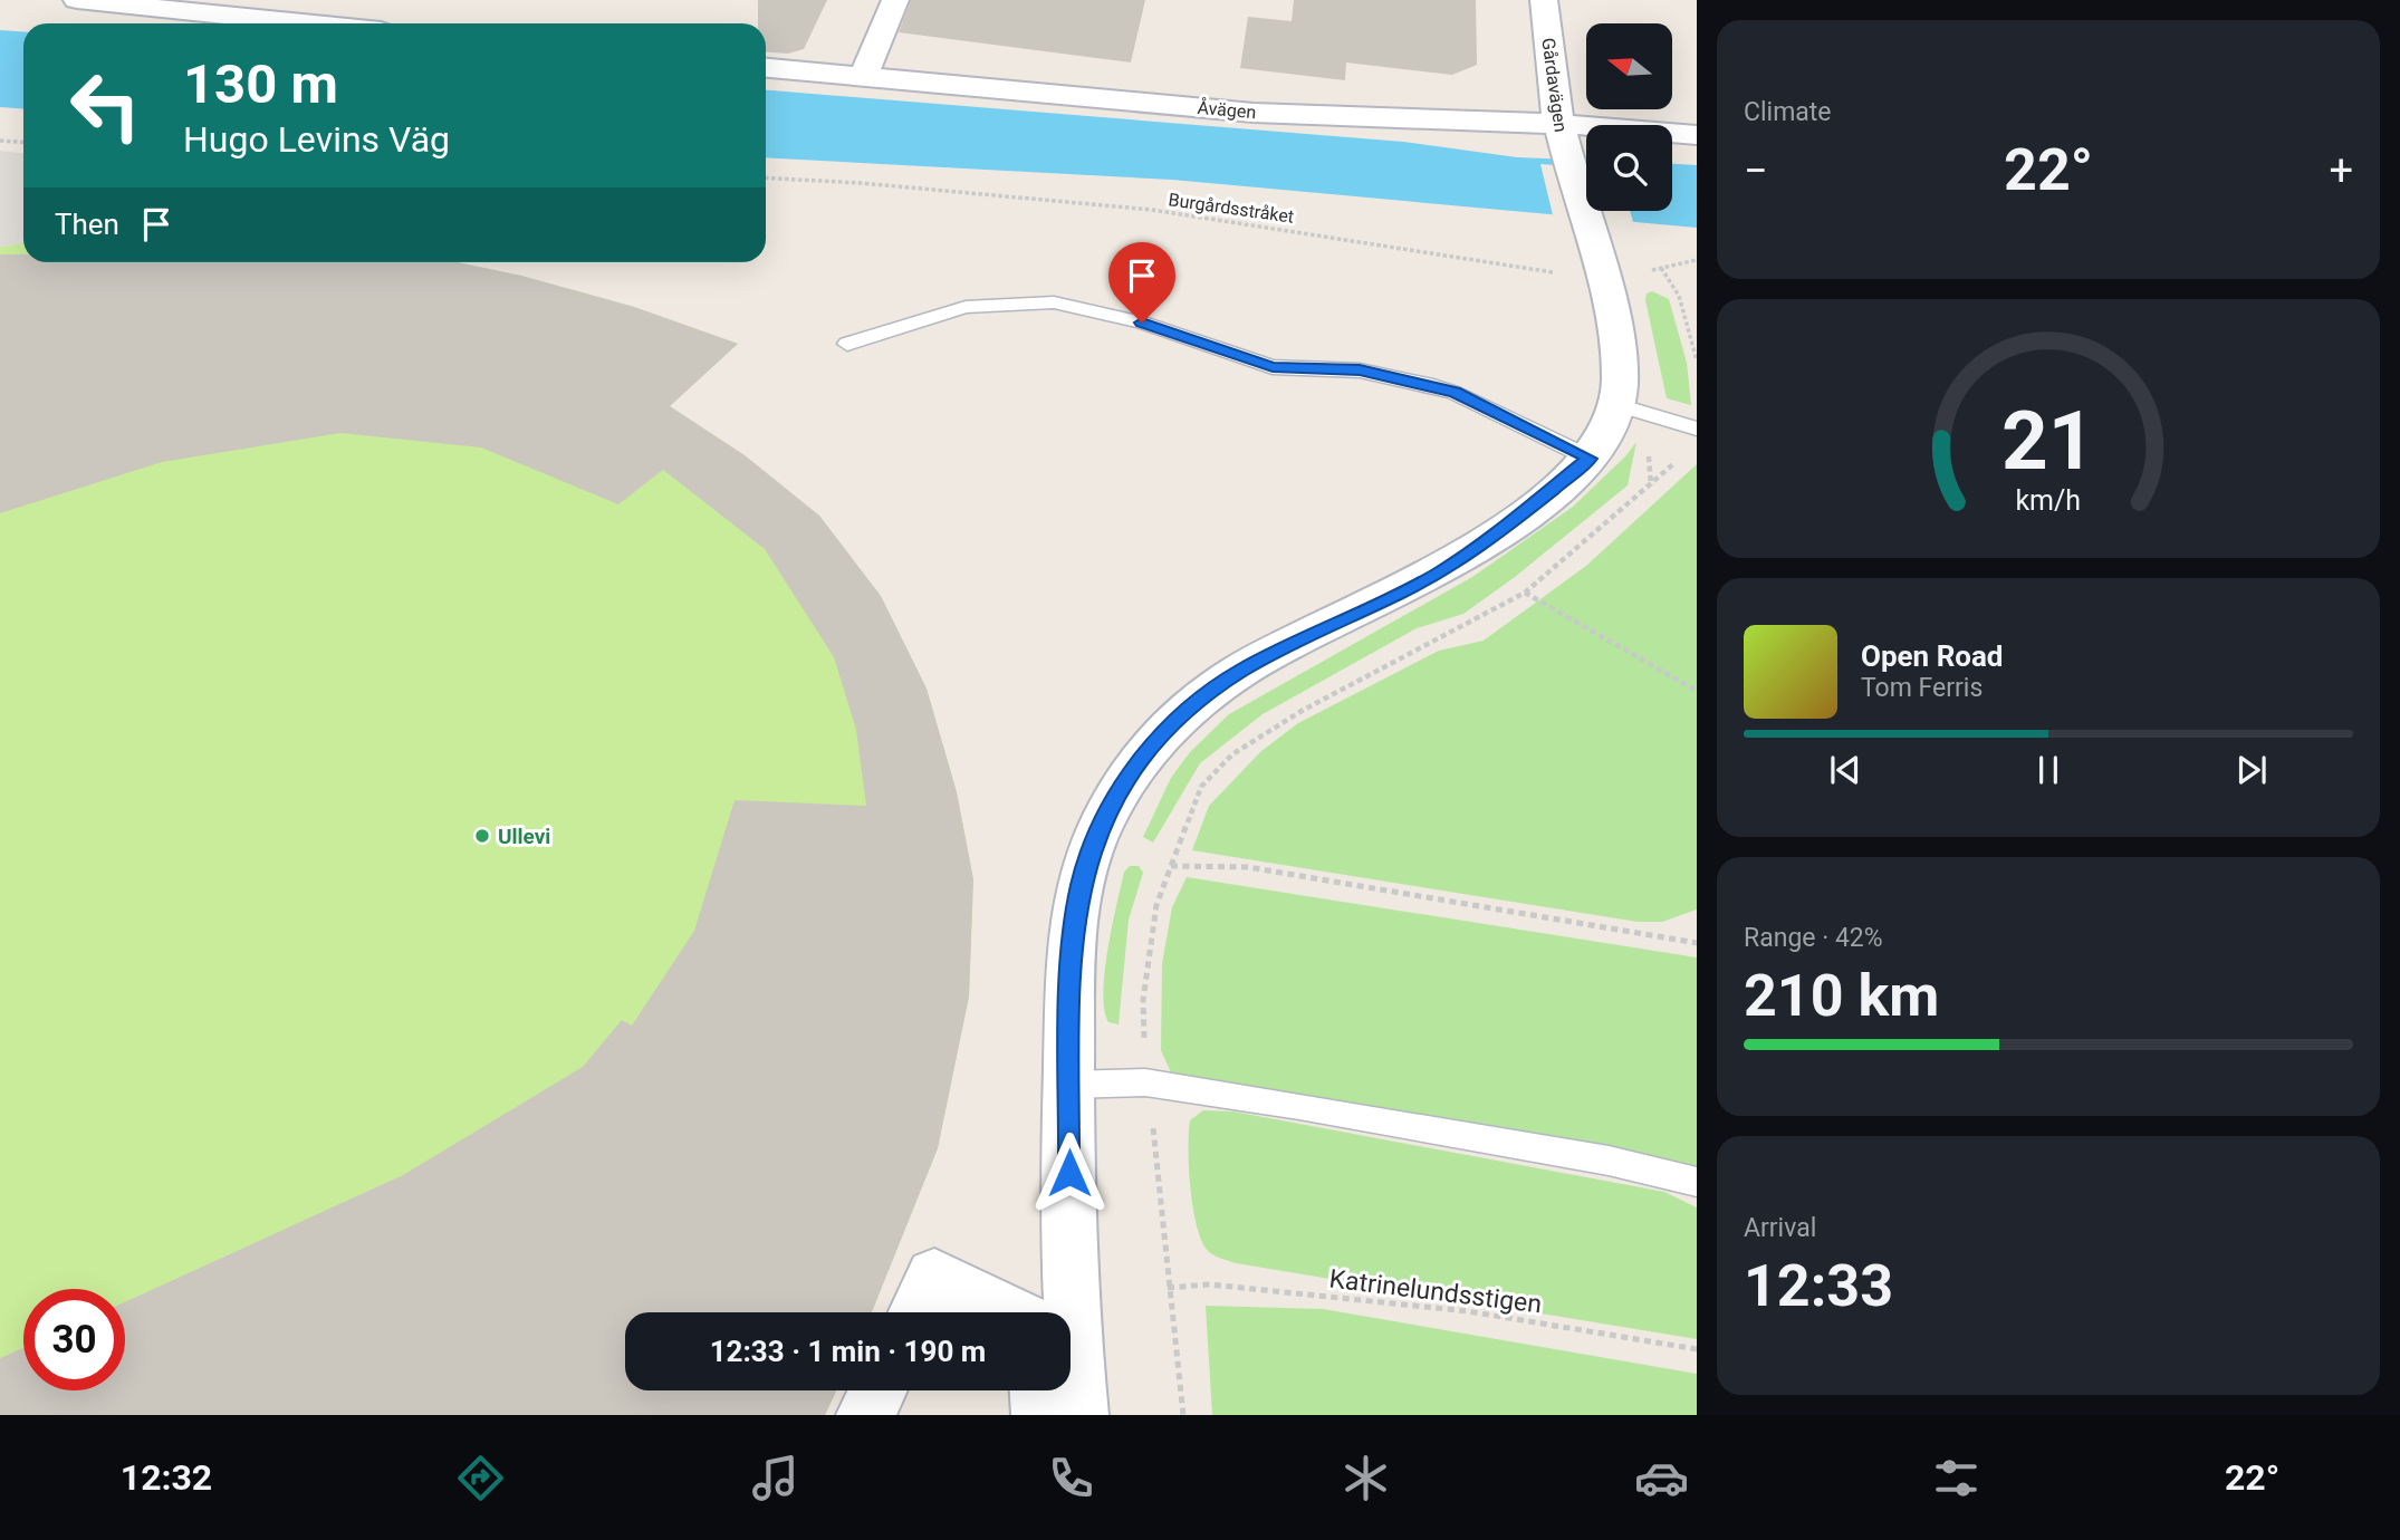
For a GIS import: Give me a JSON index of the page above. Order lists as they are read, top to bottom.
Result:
{
  "streets": {
    "street": ["Gårdavägen", "Åvägen"],
    "path": ["Burgårdsstråket", "Katrinelundsstigen"]
  },
  "crossings": [
    ["Gårdavägen", "Åvägen"],
    ["Gårdavägen", "Burgårdsstråket"]
  ],
  "places": ["Ullevi"],
  "north": "left",
  "page": {
    "tile": [
      "Climate",
      ["Range · 42%", "210 km"],
      ["Arrival", "12:33"]
    ],
    "turn": ["130 m", "Hugo Levins Väg"],
    "heat": ["−", "22°", "+"],
    "then": "Then",
    "song": ["Open Road", "Tom Ferris"],
    "limit": "30",
    "trip": "12:33 · 1 min · 190 m",
    "tabs": ["12:32", "22°"],
    "gauge": ["21", "km/h"]
  }
}
